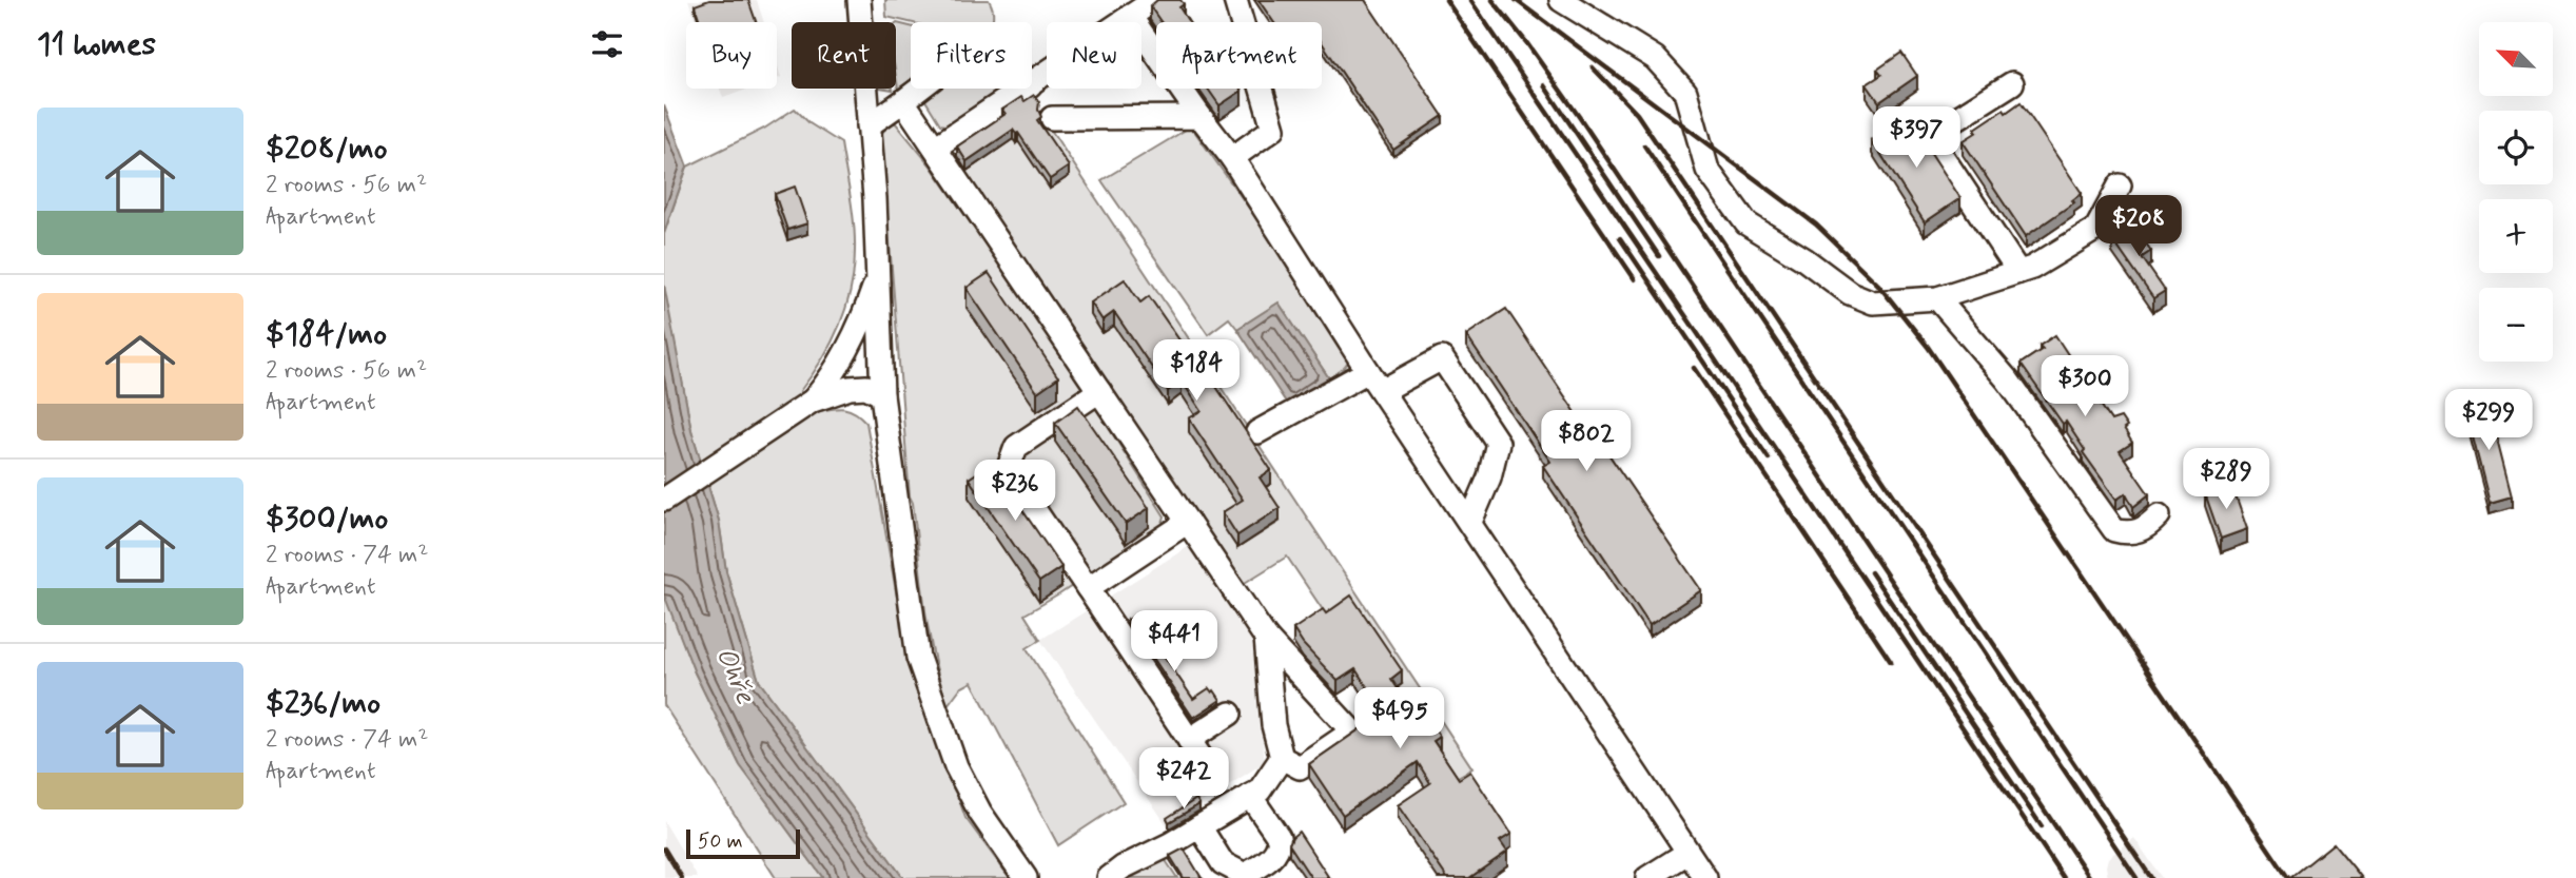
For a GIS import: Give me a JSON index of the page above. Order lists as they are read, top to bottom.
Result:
{
  "water": ["Ohře"],
  "scale_bar": "50 m",
  "north": "top left",
  "page": {
    "heading": "11 homes",
    "map_buttons": ["+", "−"],
    "chip": [
      "Buy",
      "Rent",
      "Filters",
      "New",
      "Apartment"
    ],
    "list": [
      {
        "name": "$208/mo",
        "note": "2 rooms · 56 m² · Apartment"
      },
      {
        "name": "$184/mo",
        "note": "2 rooms · 56 m² · Apartment"
      },
      {
        "name": "$300/mo",
        "note": "2 rooms · 74 m² · Apartment"
      },
      {
        "name": "$236/mo",
        "note": "2 rooms · 74 m² · Apartment"
      }
    ],
    "price": [
      "$397",
      "$208",
      "$184",
      "$300",
      "$299",
      "$802",
      "$289",
      "$236",
      "$441",
      "$495",
      "$242"
    ],
    "scale": "50 m"
  }
}
